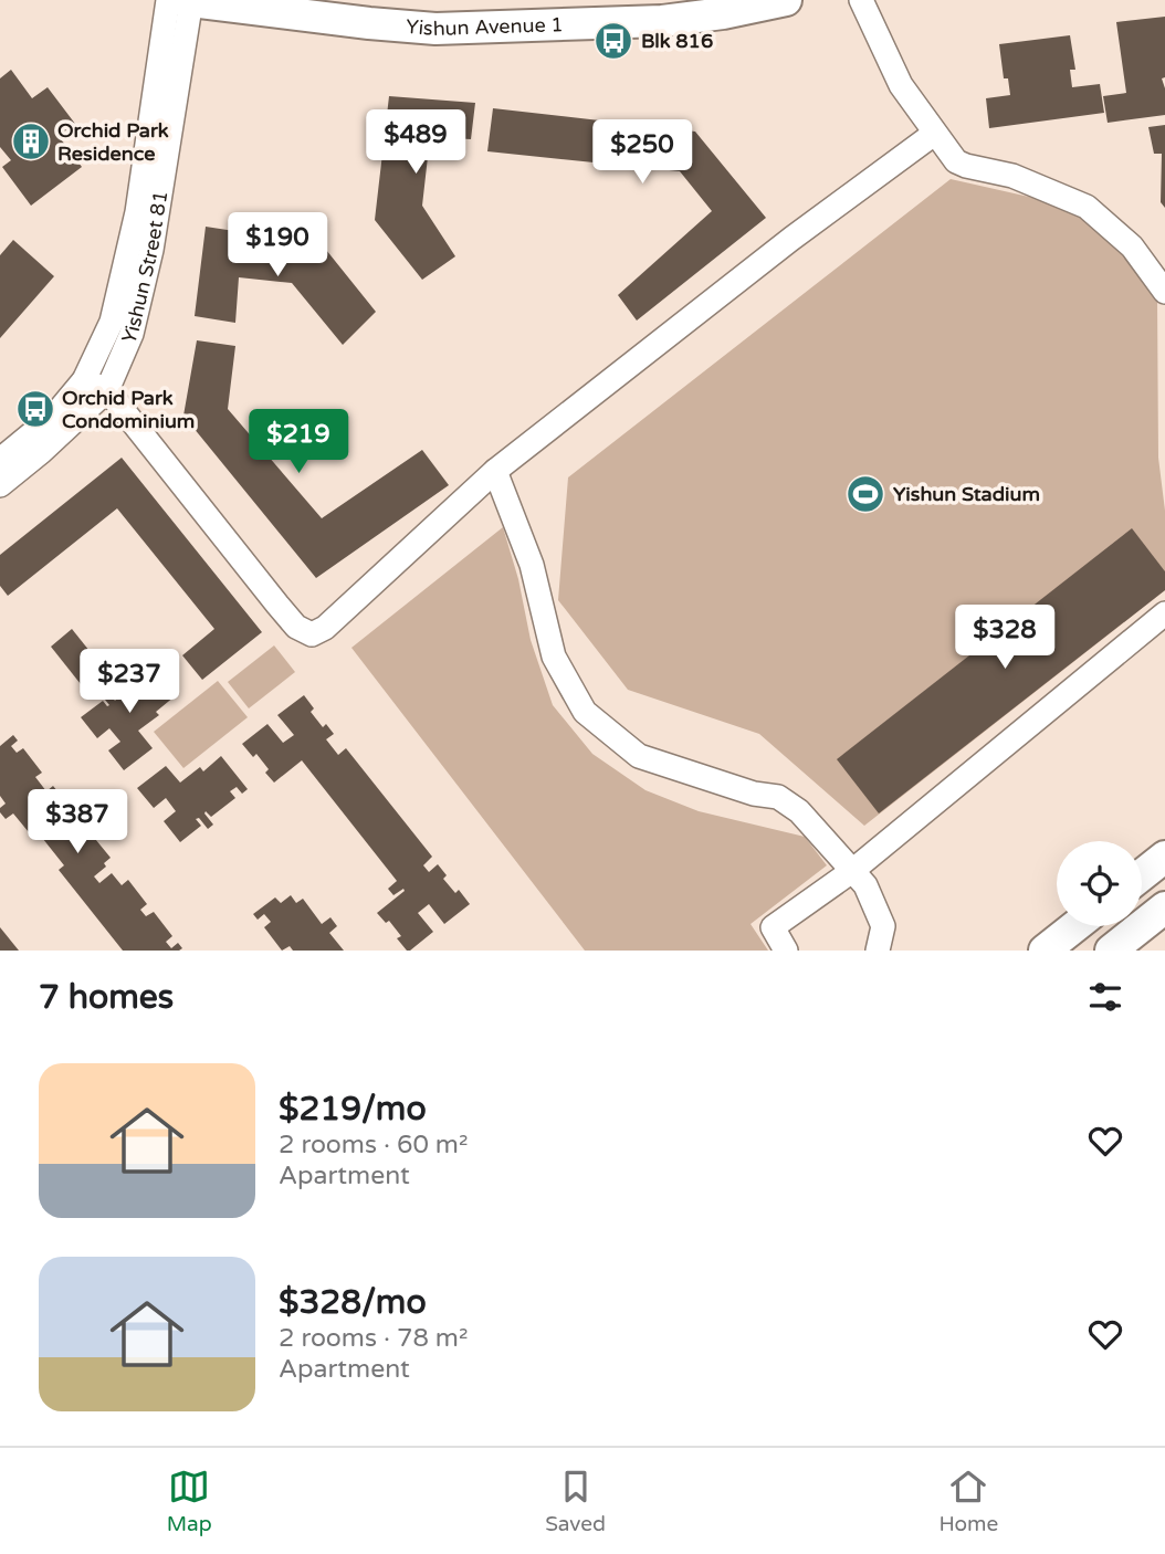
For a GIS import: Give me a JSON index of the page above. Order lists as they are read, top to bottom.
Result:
{
  "streets": {
    "main road": ["Yishun Avenue 1"],
    "street": ["Yishun Street 81"]
  },
  "crossings": [
    ["Yishun Avenue 1", "Yishun Street 81"]
  ],
  "places": {
    "bus stop": ["Blk 816", "Orchid Park Condominium"],
    "building": ["Orchid Park Residence"],
    "sports": ["Yishun Stadium"]
  },
  "page": {
    "price": [
      "$489",
      "$250",
      "$190",
      "$219",
      "$328",
      "$237",
      "$387"
    ],
    "heading": "7 homes",
    "list": [
      {
        "name": "$219/mo",
        "note": "2 rooms · 60 m² · Apartment"
      },
      {
        "name": "$328/mo",
        "note": "2 rooms · 78 m² · Apartment"
      }
    ],
    "tabs": ["Map", "Saved", "Home"]
  }
}
